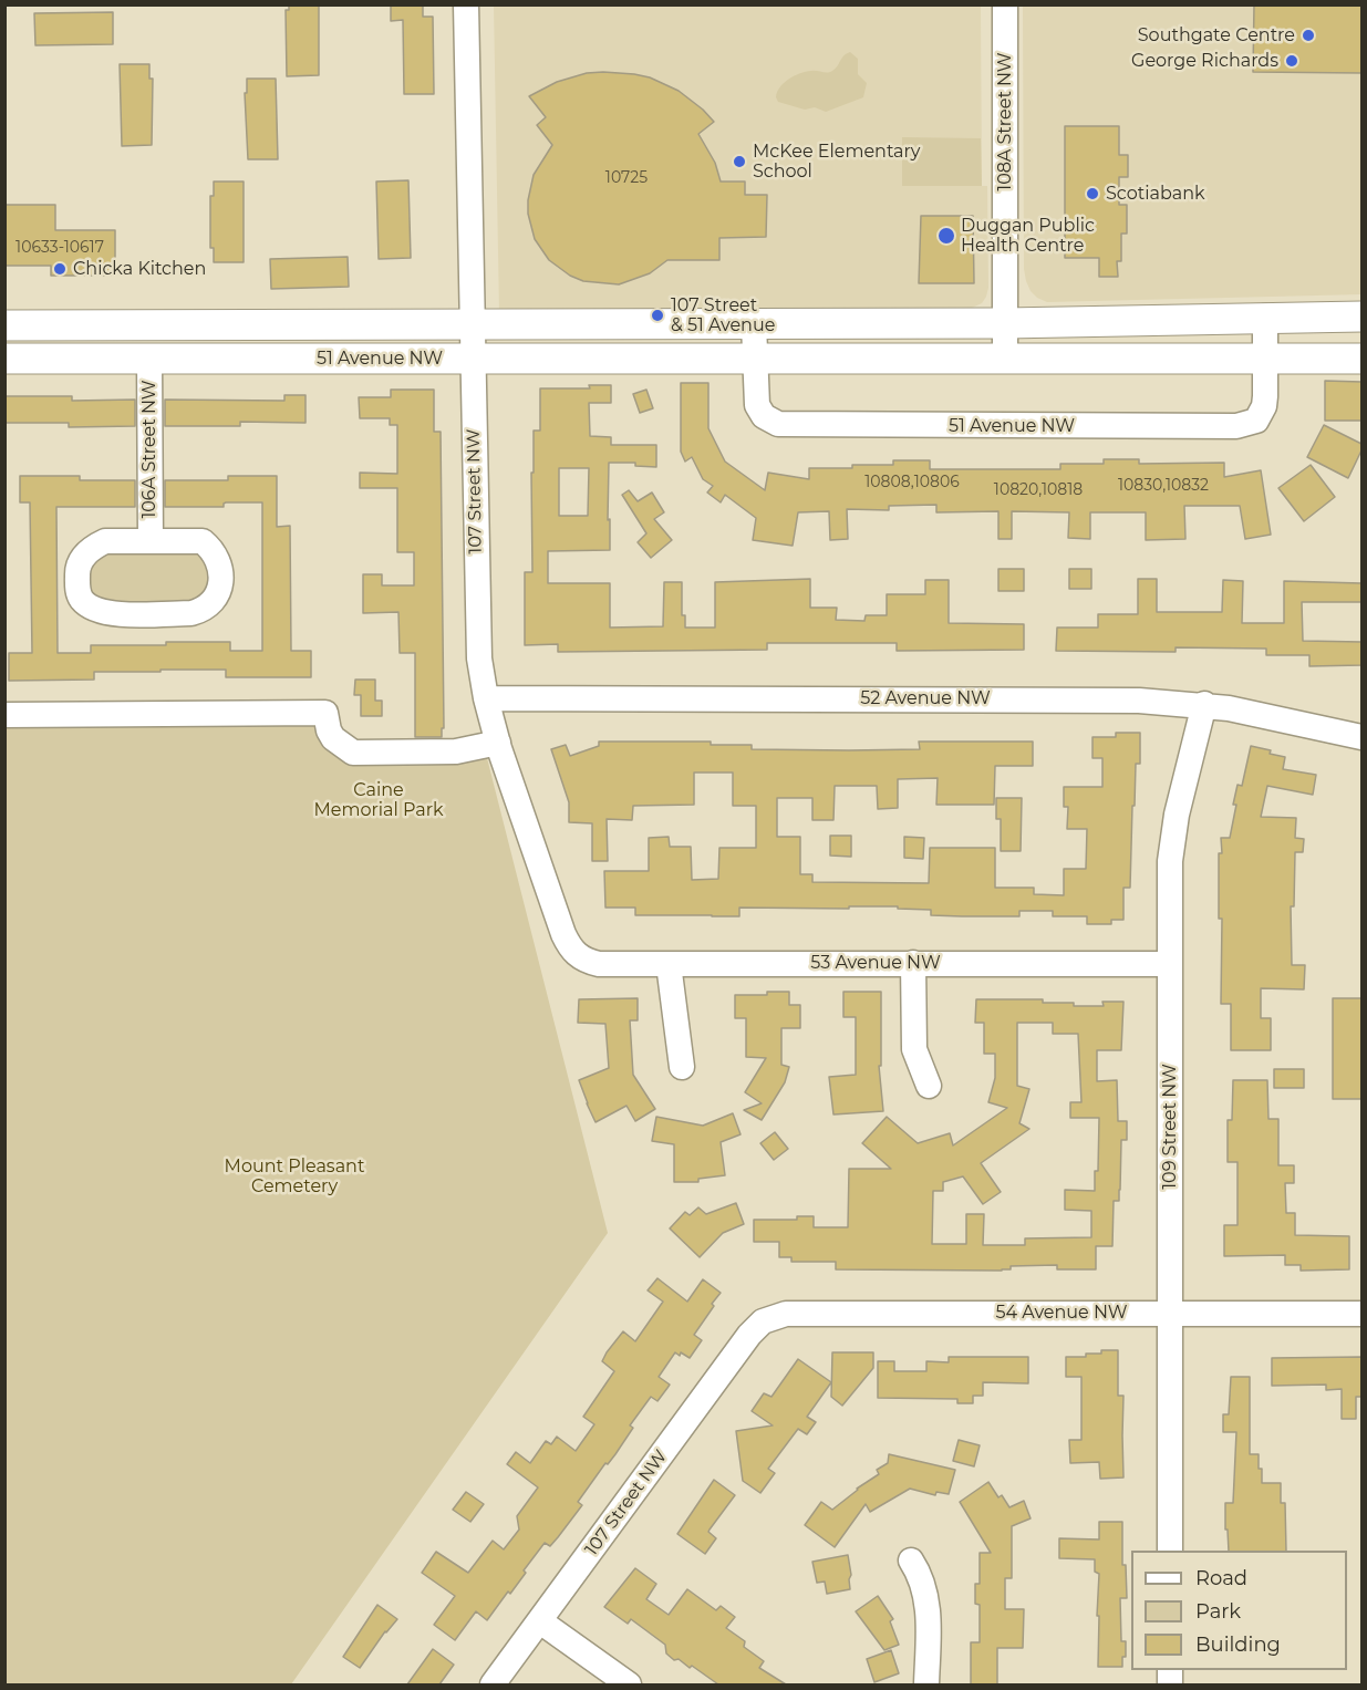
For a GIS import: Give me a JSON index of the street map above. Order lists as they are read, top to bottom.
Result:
{
  "streets": {
    "main road": ["51 Avenue NW"],
    "street": [
      "108A Street NW",
      "106A Street NW",
      "107 Street NW",
      "52 Avenue NW",
      "53 Avenue NW",
      "109 Street NW",
      "54 Avenue NW"
    ]
  },
  "crossings": [
    ["108A Street NW", "51 Avenue NW"],
    ["51 Avenue NW", "106A Street NW"],
    ["51 Avenue NW", "107 Street NW"],
    ["107 Street NW", "52 Avenue NW"],
    ["107 Street NW", "53 Avenue NW"],
    ["107 Street NW", "54 Avenue NW"],
    ["52 Avenue NW", "109 Street NW"],
    ["53 Avenue NW", "109 Street NW"],
    ["109 Street NW", "54 Avenue NW"]
  ],
  "parks": ["Caine Memorial Park", "Mount Pleasant Cemetery"],
  "places": [
    "Southgate Centre",
    "George Richards",
    "McKee Elementary School",
    "Scotiabank",
    "Duggan Public Health Centre",
    "Chicka Kitchen",
    "107 Street & 51 Avenue"
  ],
  "house_numbers": [
    "10725",
    "10633-10617",
    "10808,10806",
    "10830,10832",
    "10820,10818"
  ],
  "legend": ["Road", "Park", "Building"]
}
